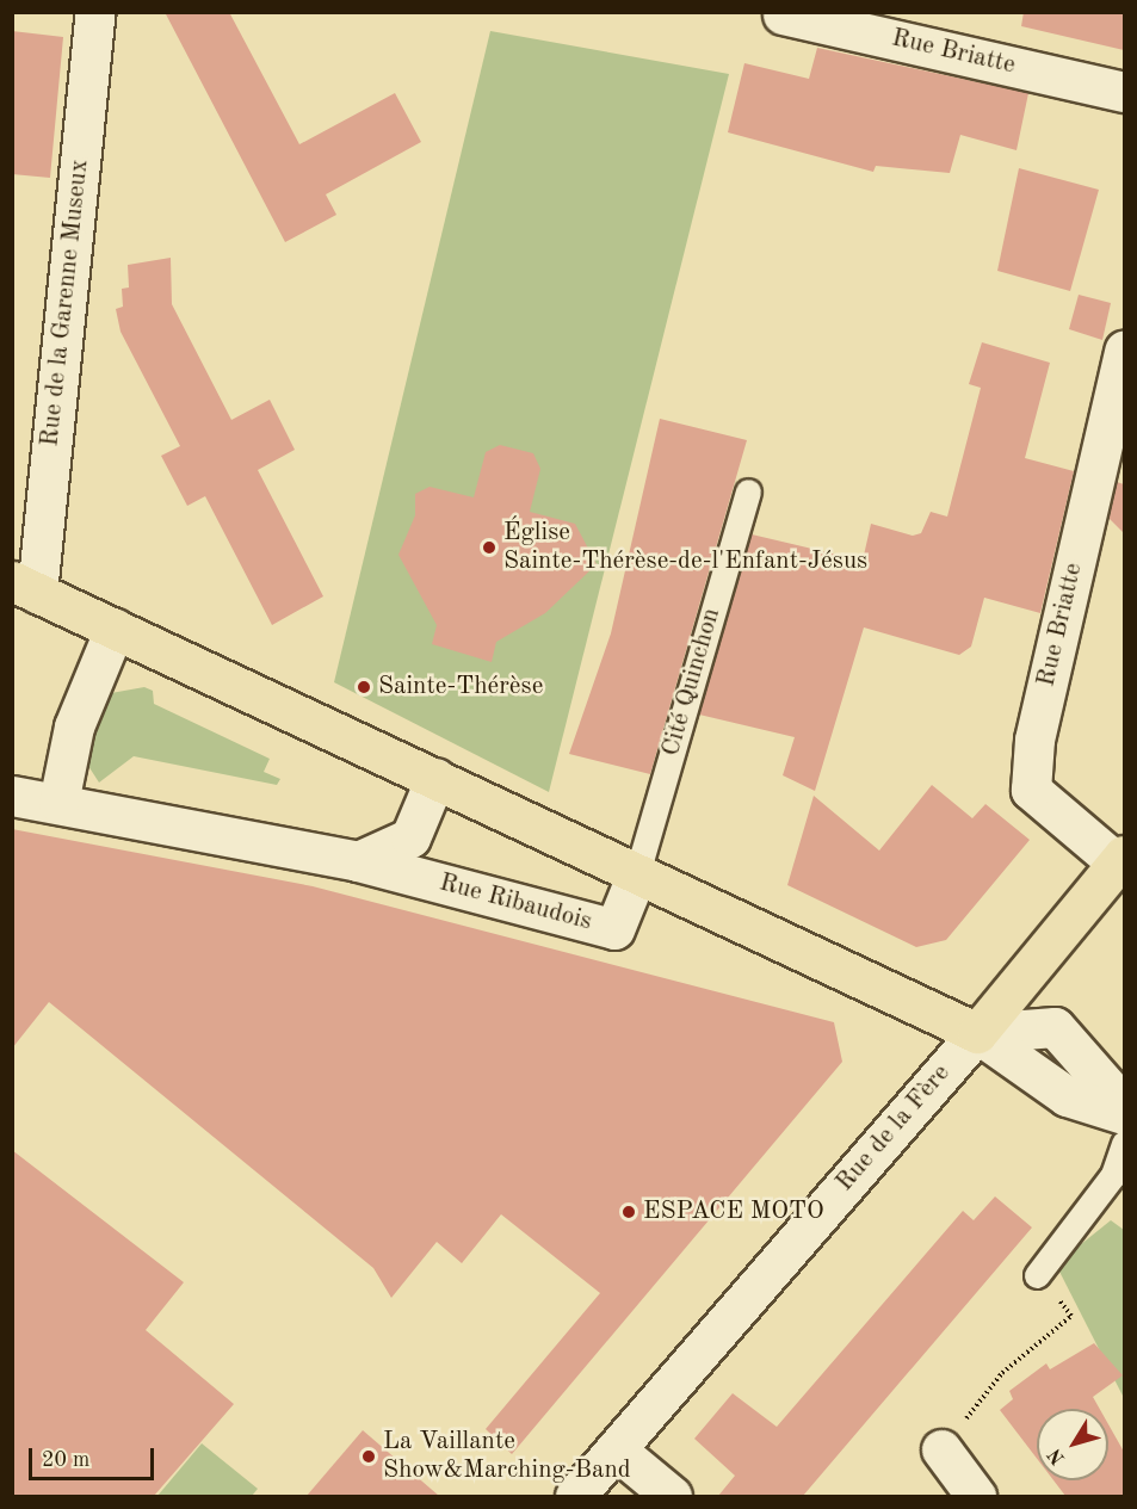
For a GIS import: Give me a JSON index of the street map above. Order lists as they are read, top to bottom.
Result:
{
  "streets": {
    "main road": ["Rue de la Fère"],
    "street": ["Rue Briatte", "Rue de la Garenne Museux", "Rue Ribaudois"],
    "lane": ["Cité Quinchon"]
  },
  "crossings": [
    ["Rue Briatte", "Rue de la Fère"],
    ["Cité Quinchon", "Rue Ribaudois"]
  ],
  "places": [
    "Église Sainte-Thérèse-de-l'Enfant-Jésus",
    "Sainte-Thérèse",
    "ESPACE MOTO",
    "La Vaillante Show&Marching-Band"
  ],
  "scale_bar": "20 m",
  "north": "bottom left"
}
